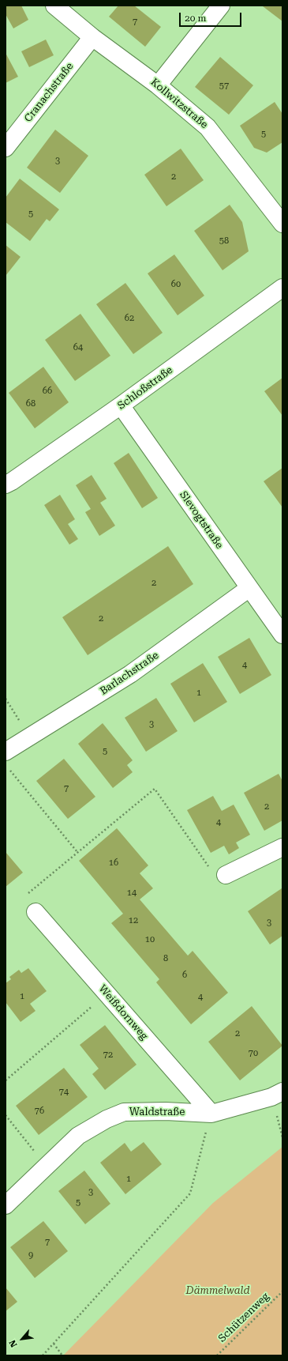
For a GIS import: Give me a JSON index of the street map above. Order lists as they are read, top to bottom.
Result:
{
  "streets": {
    "street": [
      "Cranachstraße",
      "Kollwitzstraße",
      "Schloßstraße",
      "Slevogtstraße",
      "Barlachstraße",
      "Weißdornweg",
      "Waldstraße"
    ],
    "path": ["Schützenweg"]
  },
  "crossings": [
    ["Cranachstraße", "Kollwitzstraße"],
    ["Schloßstraße", "Slevogtstraße"],
    ["Slevogtstraße", "Barlachstraße"],
    ["Weißdornweg", "Waldstraße"]
  ],
  "parks": ["Dämmelwald"],
  "house_numbers": [
    "7",
    "57",
    "5",
    "3",
    "2",
    "5",
    "58",
    "60",
    "62",
    "64",
    "66",
    "68",
    "2",
    "2",
    "4",
    "1",
    "3",
    "5",
    "7",
    "2",
    "4",
    "16",
    "14",
    "12",
    "3",
    "10",
    "8",
    "6",
    "1",
    "4",
    "2",
    "70",
    "72",
    "74",
    "76",
    "1",
    "3",
    "5",
    "7",
    "9"
  ],
  "scale_bar": "20 m",
  "north": "bottom left"
}
